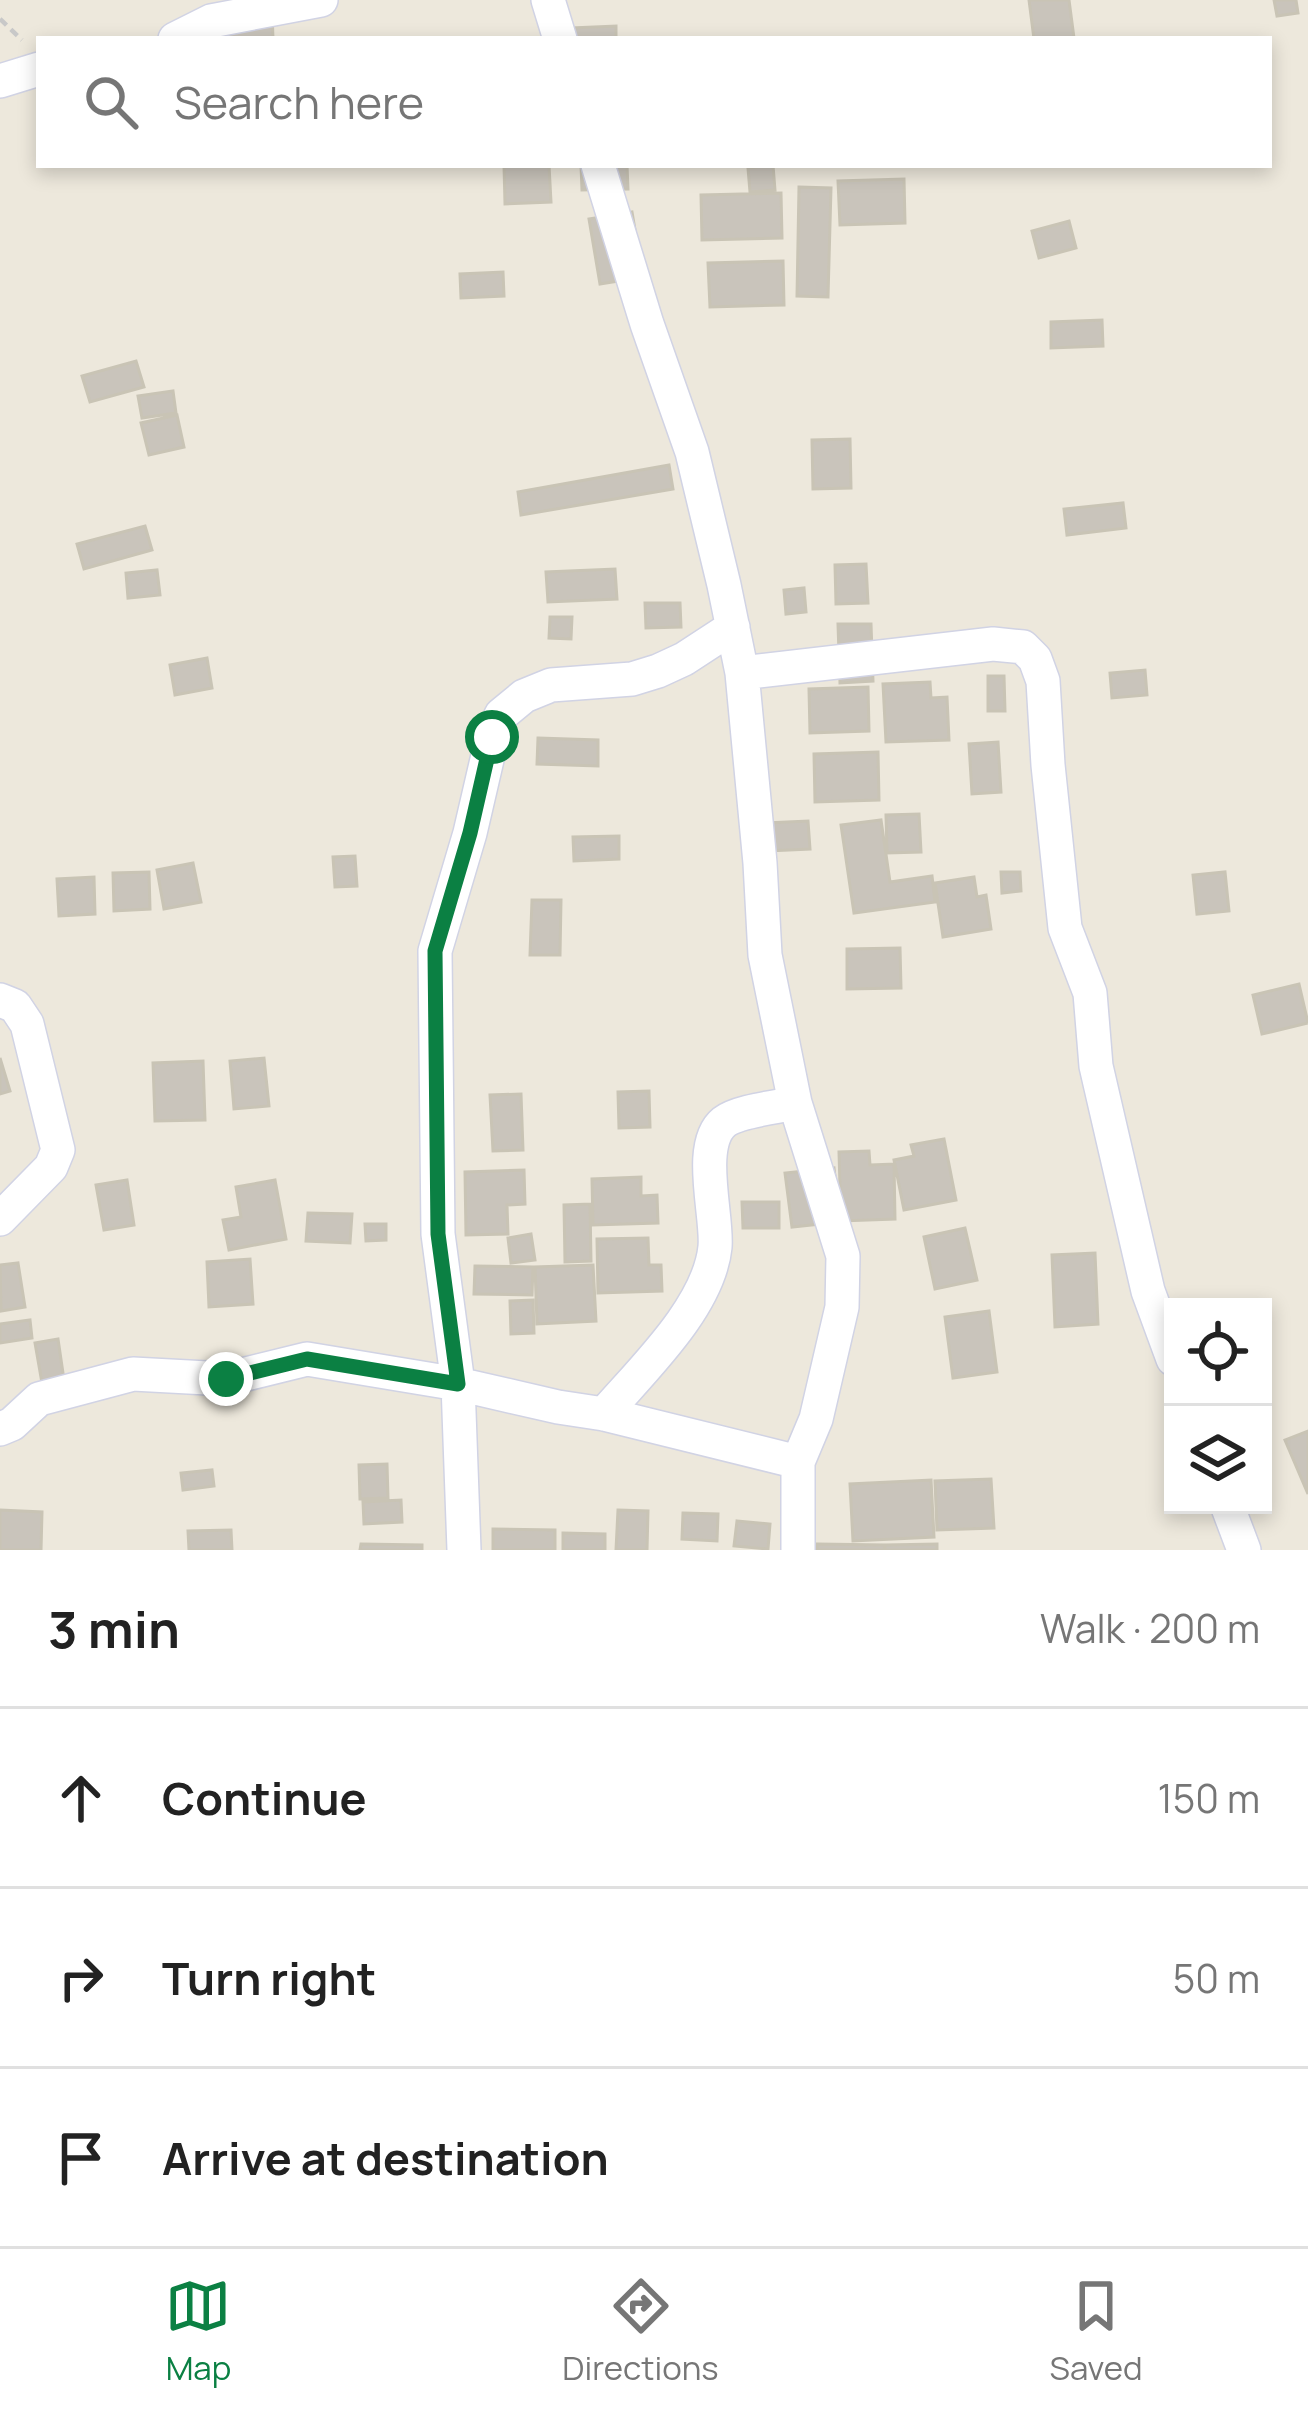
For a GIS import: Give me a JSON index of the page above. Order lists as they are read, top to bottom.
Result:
{
  "page": {
    "search": "Search here",
    "heading": ["3 min", "Walk · 200 m"],
    "list": [
      ["Continue", "150 m"],
      ["Turn right", "50 m"],
      "Arrive at destination"
    ],
    "nav": ["Map", "Directions", "Saved"]
  }
}
